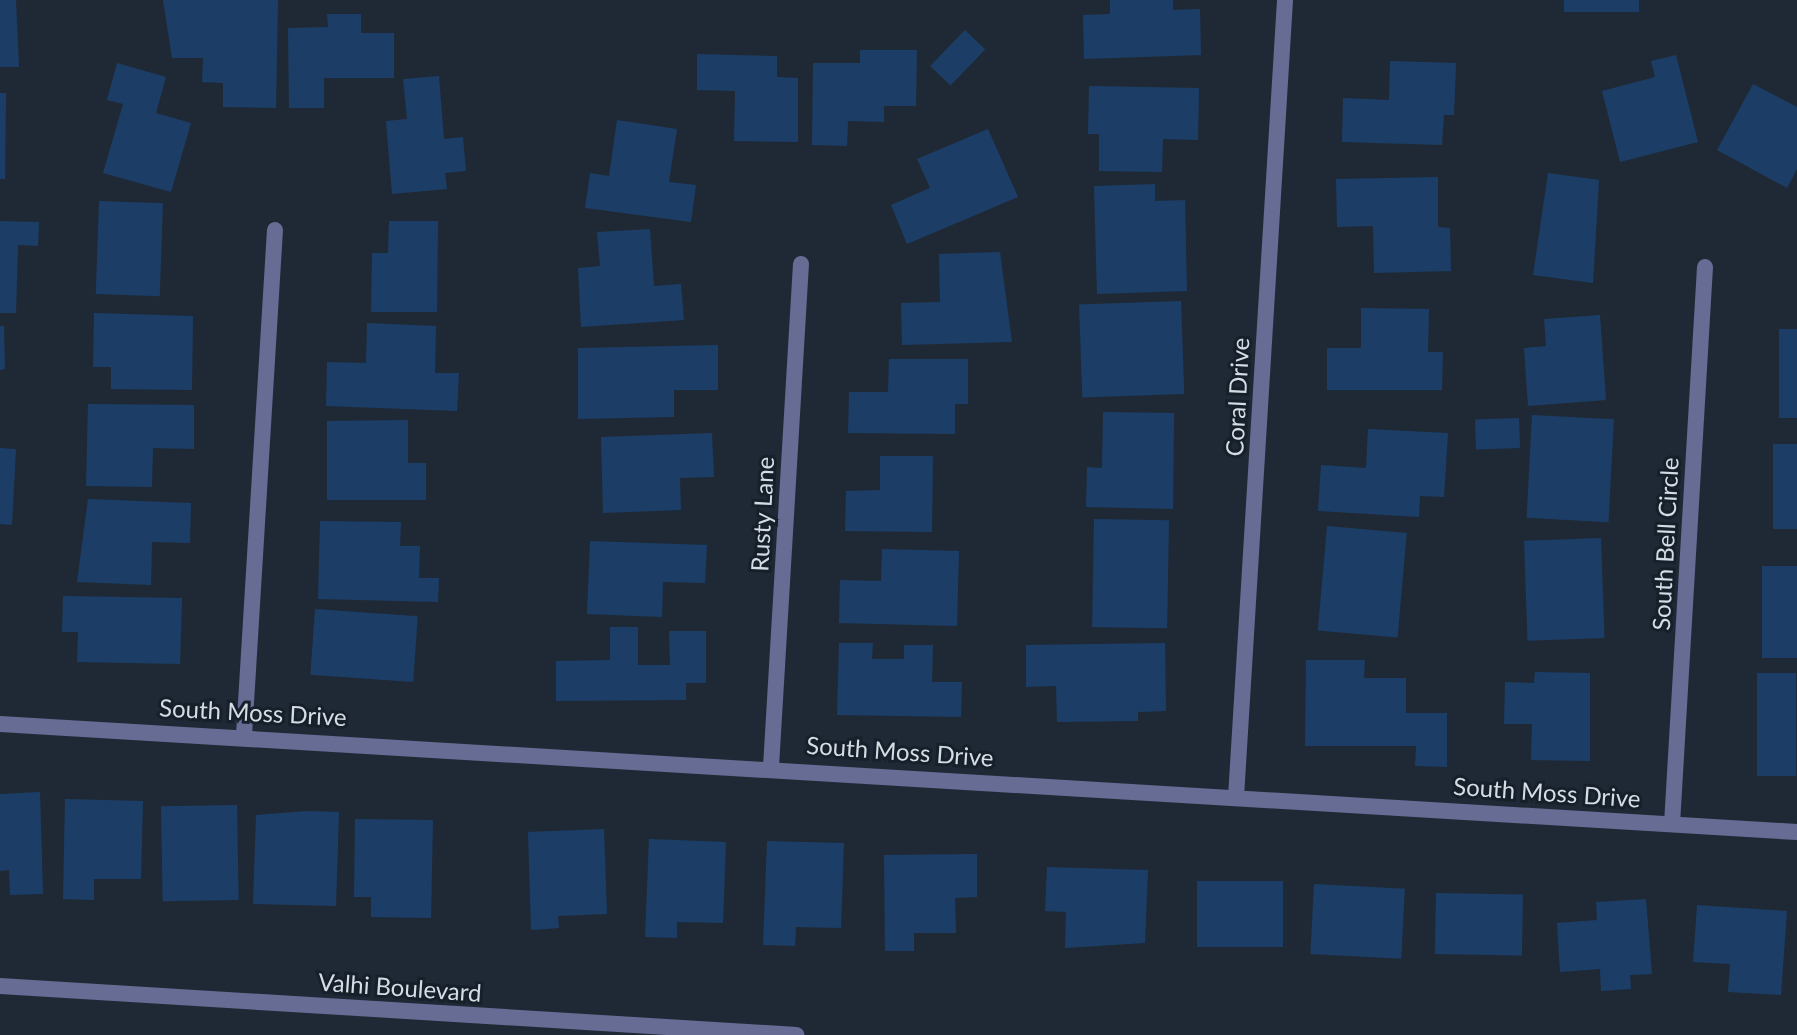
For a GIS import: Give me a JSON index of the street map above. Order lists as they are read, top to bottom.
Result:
{
  "streets": {
    "street": [
      "Coral Drive",
      "Rusty Lane",
      "South Bell Circle",
      "South Moss Drive",
      "Valhi Boulevard"
    ]
  },
  "crossings": [
    ["Coral Drive", "South Moss Drive"],
    ["Rusty Lane", "South Moss Drive"],
    ["South Bell Circle", "South Moss Drive"]
  ]
}
